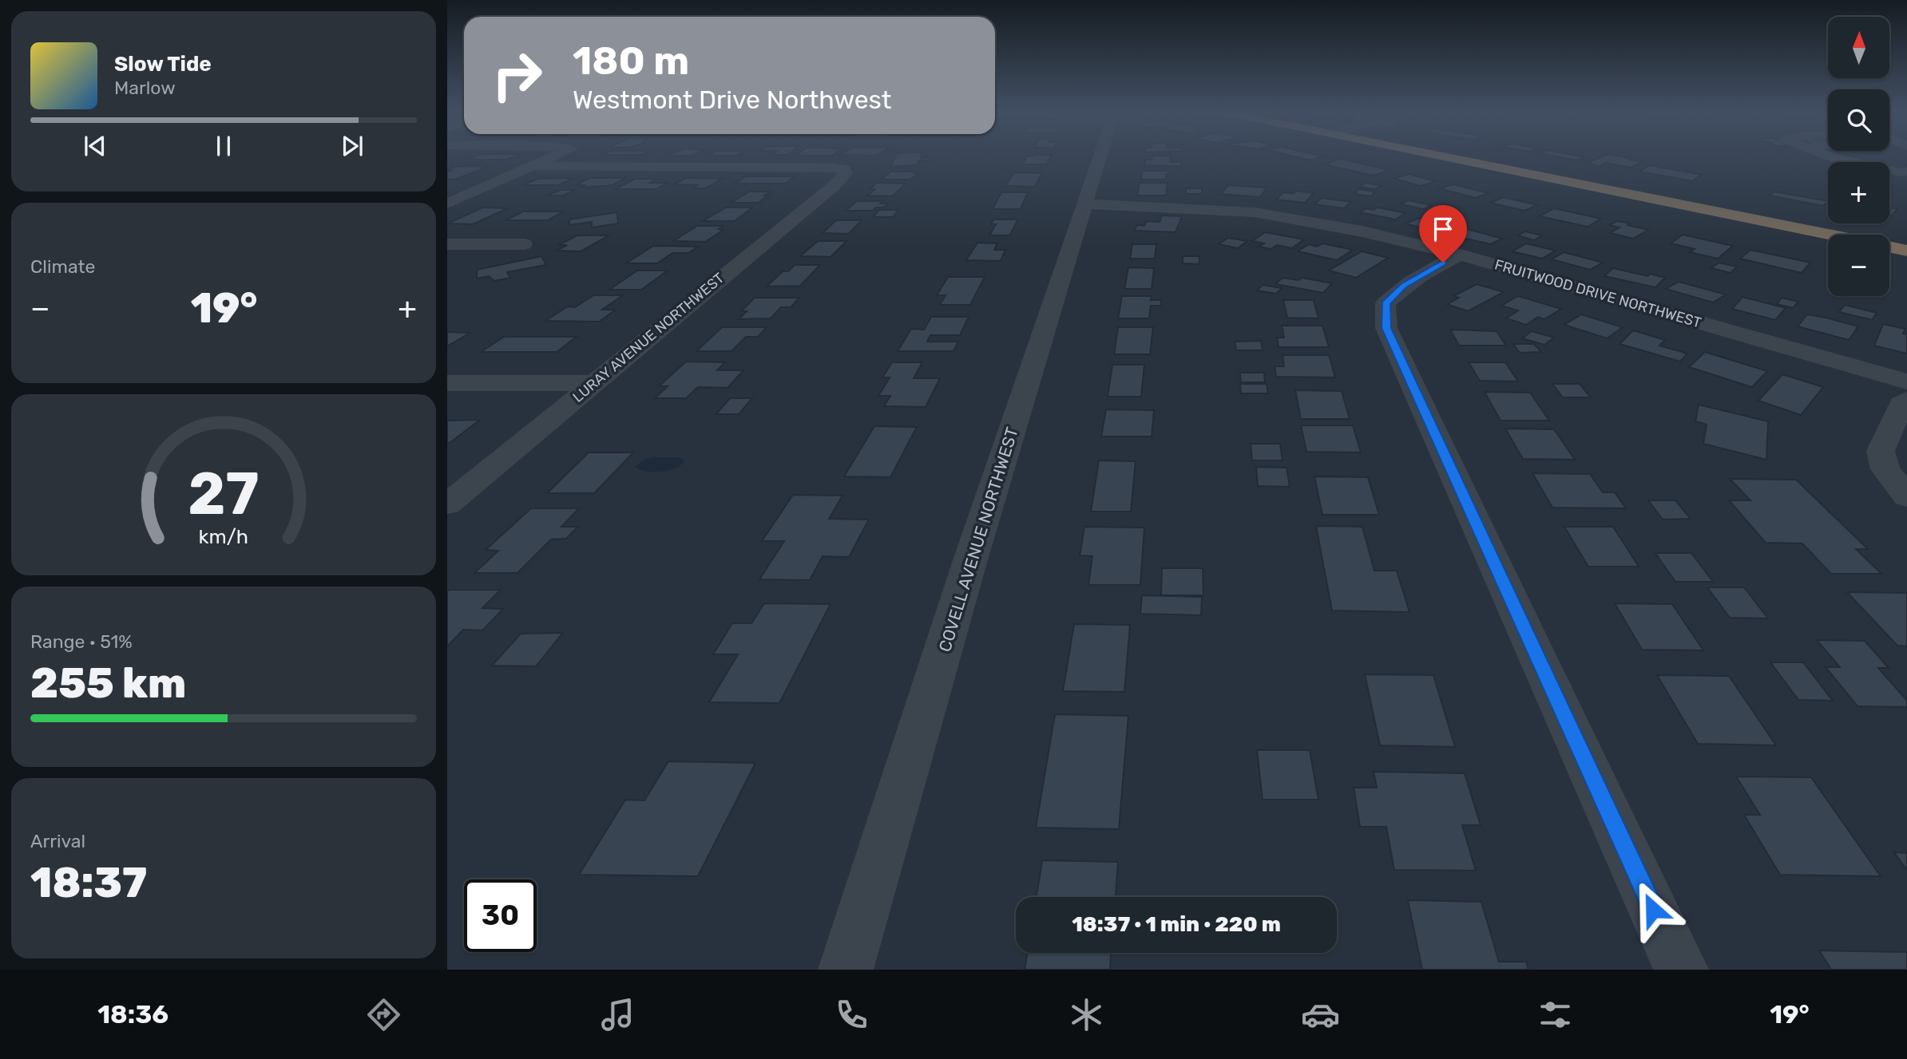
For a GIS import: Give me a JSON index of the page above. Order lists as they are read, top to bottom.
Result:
{
  "streets": {
    "street": ["FRUITWOOD DRIVE NORTHWEST", "LURAY AVENUE NORTHWEST", "COVELL AVENUE NORTHWEST"]
  },
  "crossings": [
    ["FRUITWOOD DRIVE NORTHWEST", "COVELL AVENUE NORTHWEST"]
  ],
  "north": "top",
  "page": {
    "map_buttons": ["+", "−"],
    "turn": ["180 m", "Westmont Drive Northwest"],
    "song": ["Slow Tide", "Marlow"],
    "tile": [
      "Climate",
      ["Range · 51%", "255 km"],
      ["Arrival", "18:37"]
    ],
    "heat": ["−", "19°", "+"],
    "limit": "30",
    "trip": "18:37 · 1 min · 220 m",
    "tabs": ["18:36", "19°"],
    "gauge": ["27", "km/h"]
  }
}
